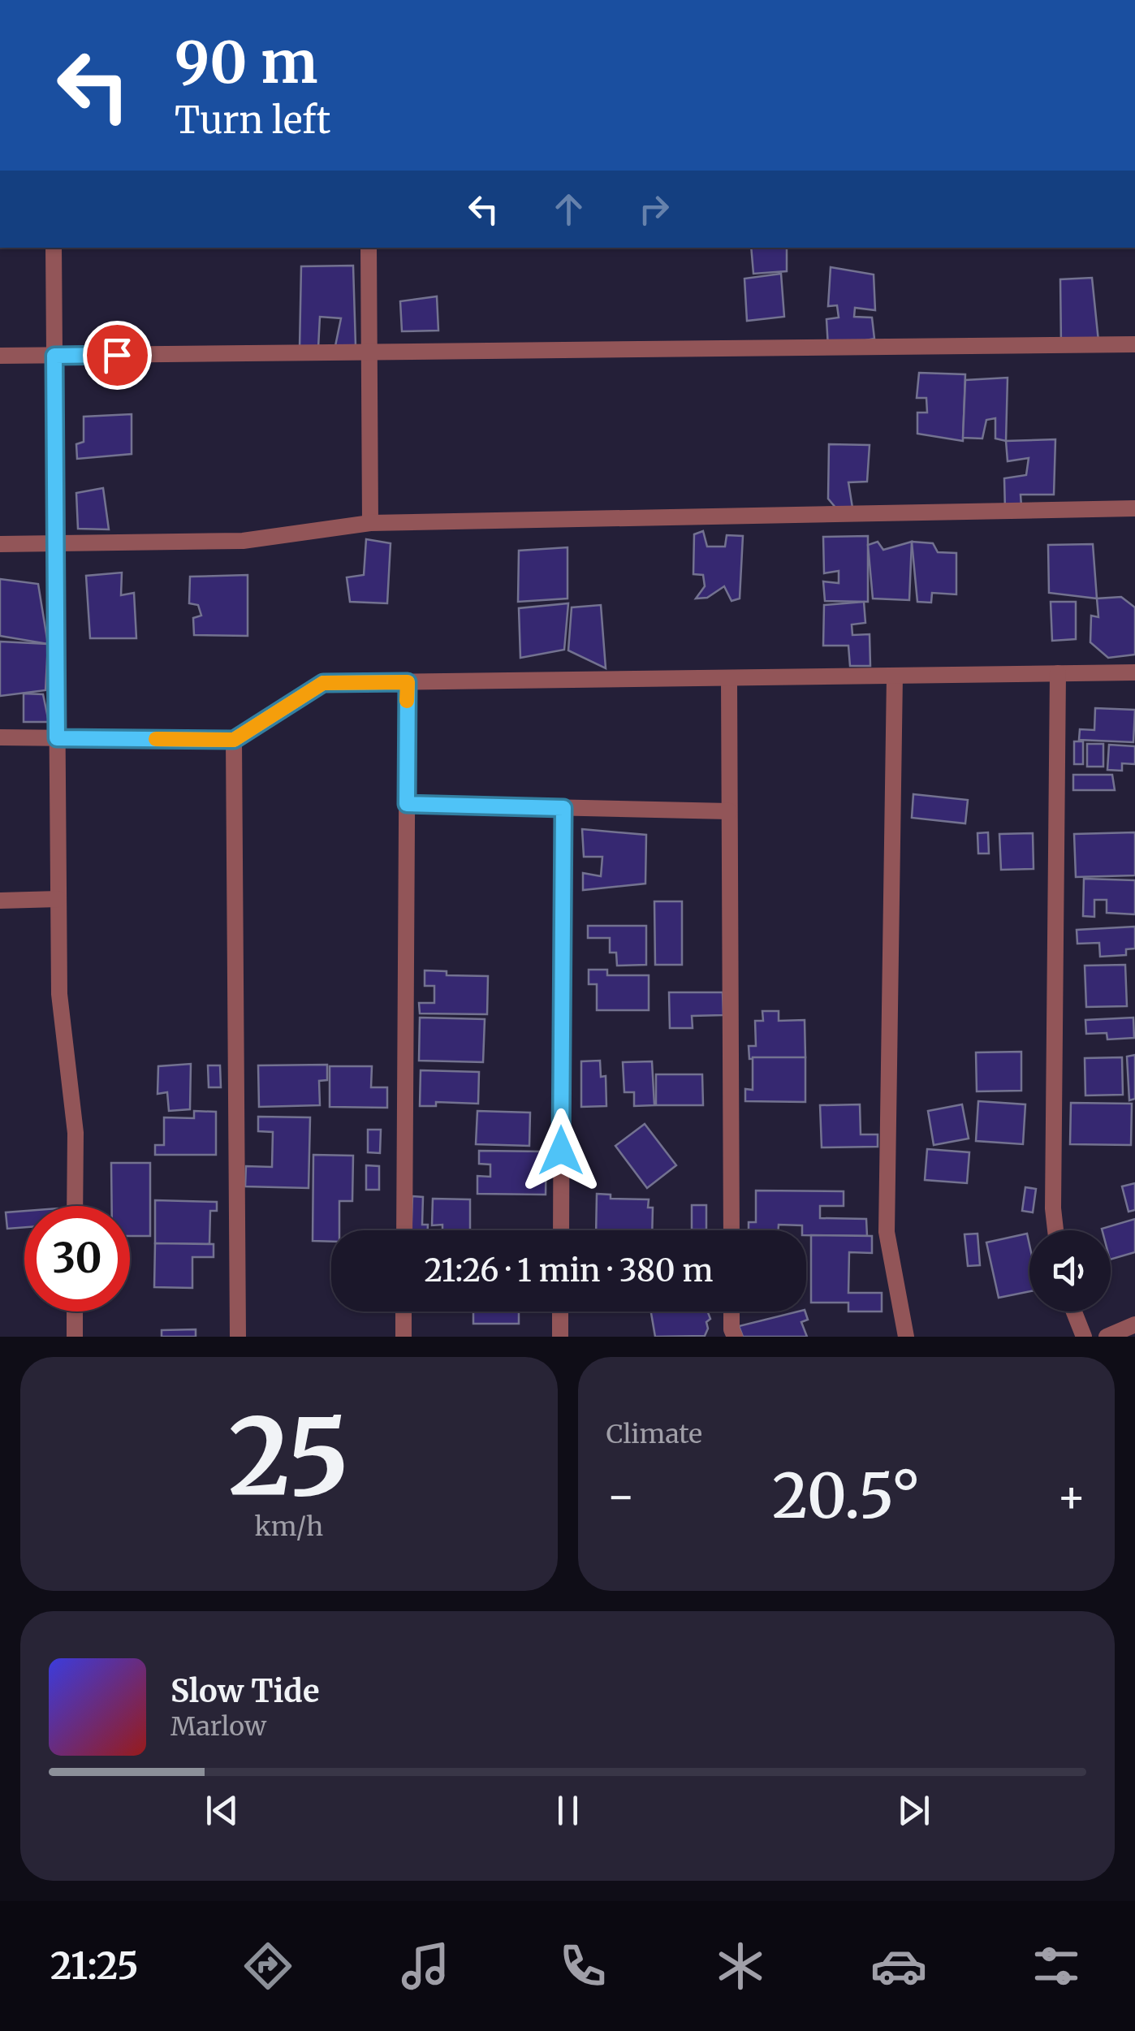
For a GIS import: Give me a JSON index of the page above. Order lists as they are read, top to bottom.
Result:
{
  "page": {
    "turn": ["90 m", "Turn left"],
    "limit": "30",
    "trip": "21:26 · 1 min · 380 m",
    "tile": [
      ["25", "km/h"],
      "Climate"
    ],
    "heat": ["−", "20.5°", "+"],
    "song": ["Slow Tide", "Marlow"],
    "tabs": "21:25"
  }
}
